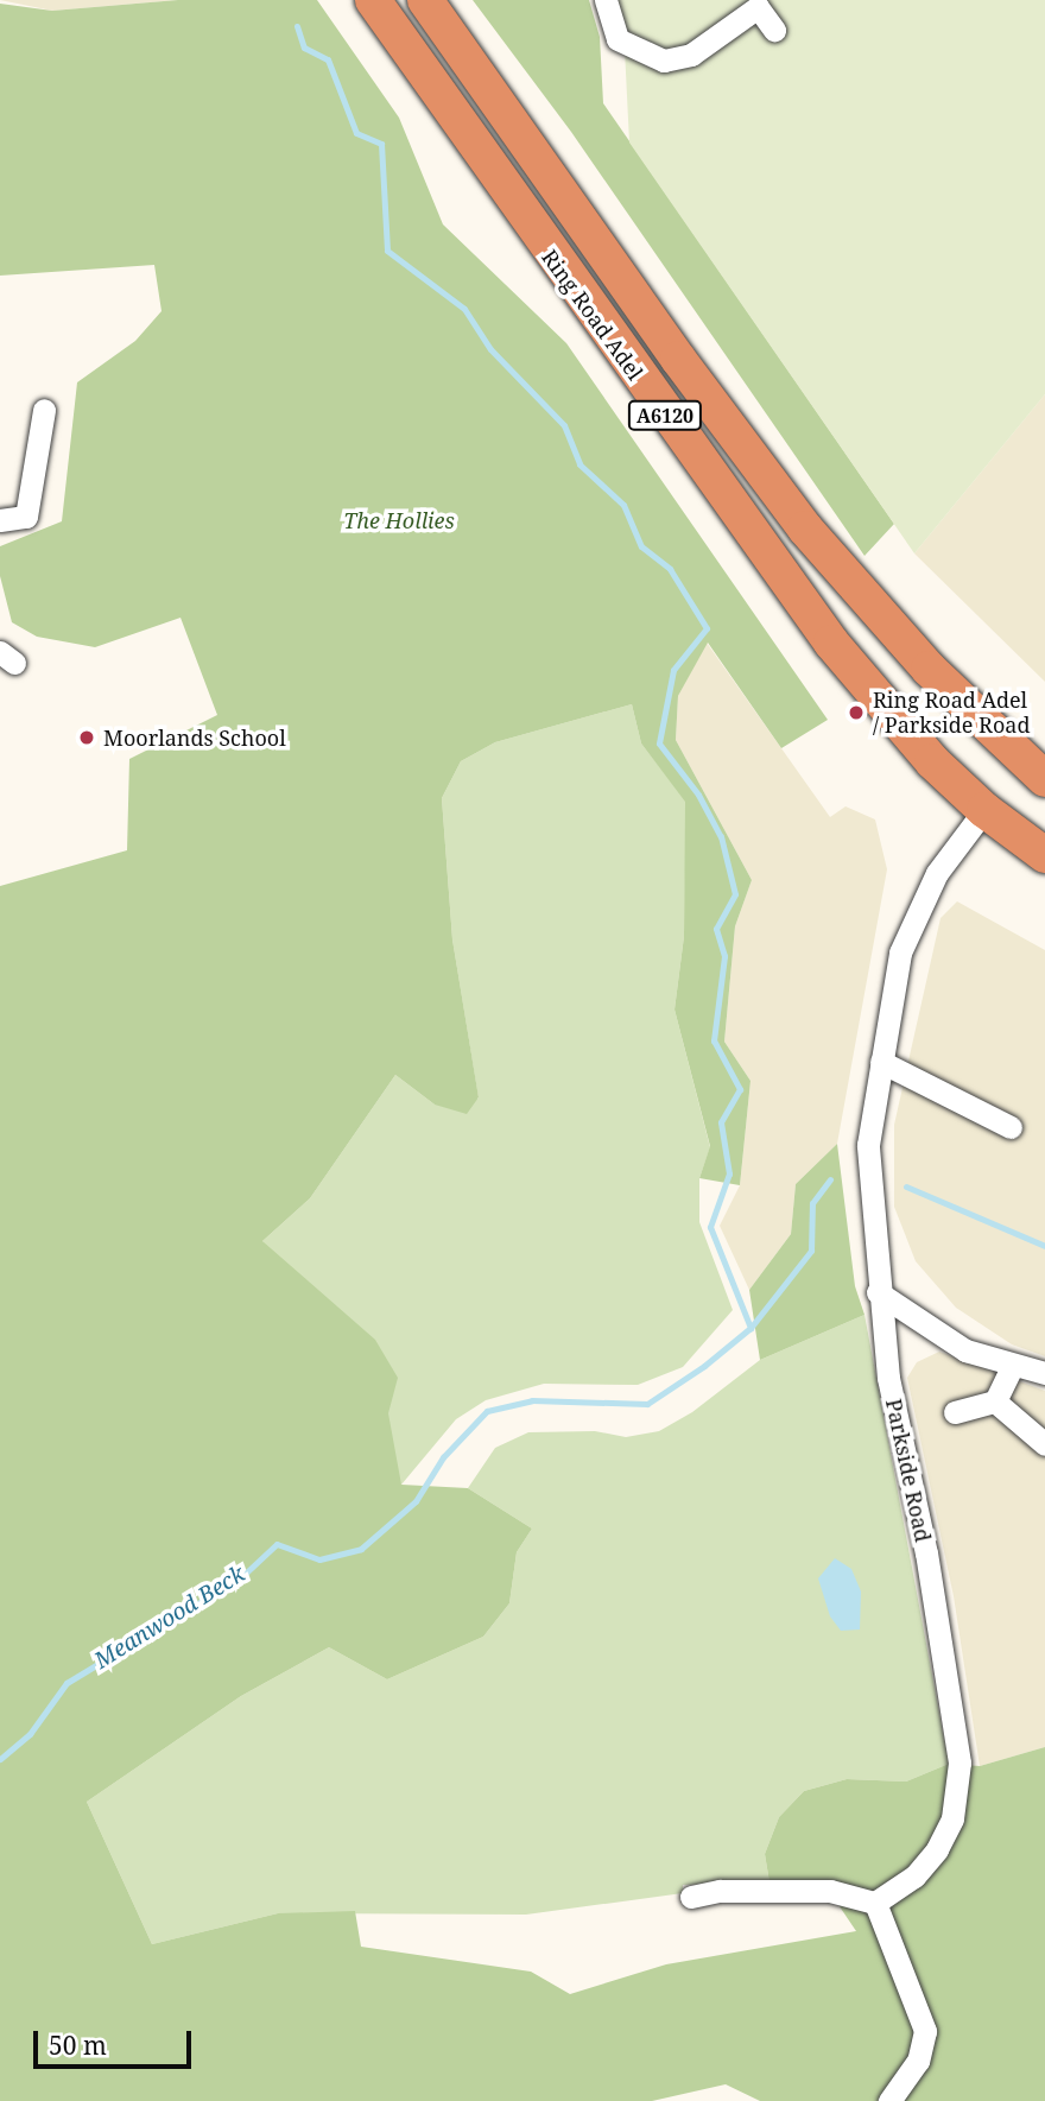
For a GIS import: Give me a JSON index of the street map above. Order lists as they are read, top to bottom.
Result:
{
  "streets": {
    "highway": ["Ring Road Adel", "A6120"],
    "street": ["Parkside Road"]
  },
  "crossings": [
    ["Ring Road Adel", "A6120"],
    ["Ring Road Adel", "Parkside Road"],
    ["A6120", "Parkside Road"]
  ],
  "water": ["Meanwood Beck"],
  "parks": ["The Hollies"],
  "places": ["Ring Road Adel / Parkside Road", "Moorlands School"],
  "scale_bar": "50 m"
}
